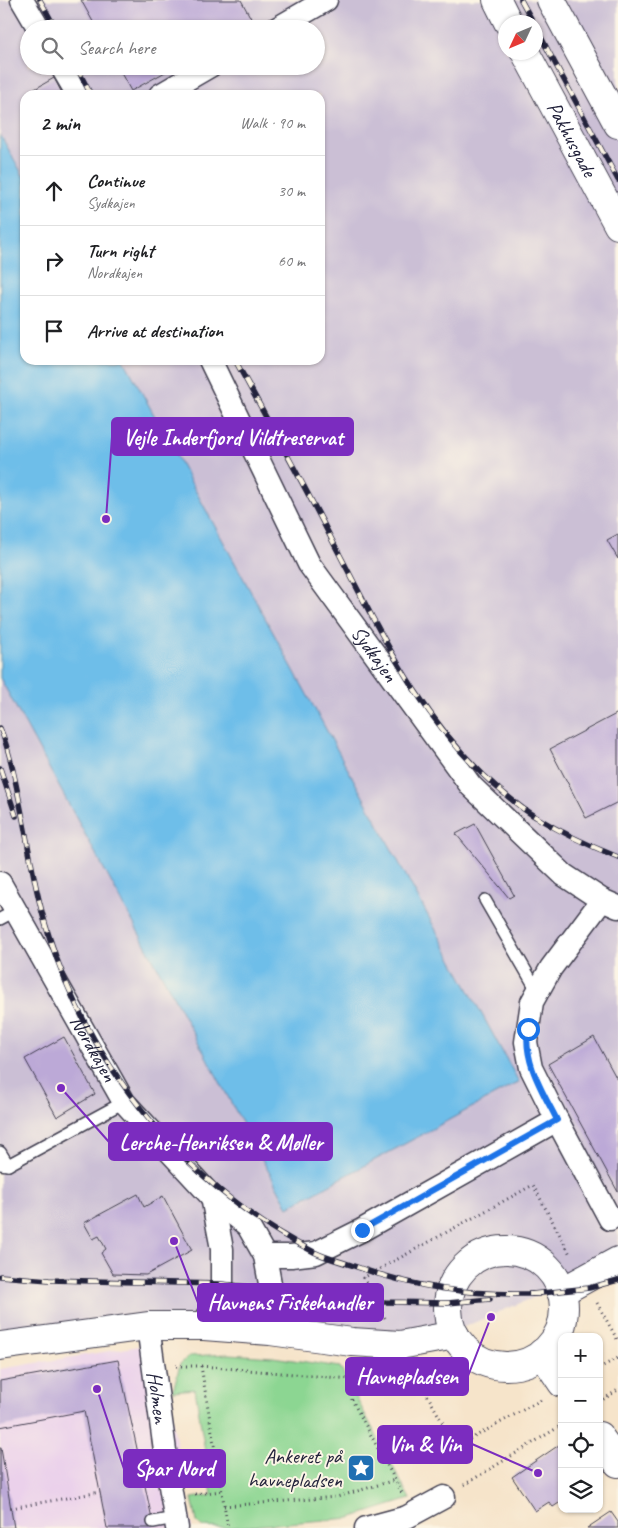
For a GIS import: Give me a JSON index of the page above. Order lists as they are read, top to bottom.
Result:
{
  "streets": {
    "main road": ["Pakhusgade"],
    "street": ["Sydkajen", "Nordkajen", "Holmen"]
  },
  "places": {
    "other": [
      "Vejle Inderfjord Vildtreservat",
      "Lerche-Henriksen & Møller",
      "Havnens Fiskehandler",
      "Havnepladsen",
      "Spar Nord",
      "Vin & Vin"
    ],
    "place": ["Ankeret på havnepladsen"]
  },
  "north": "bottom left",
  "page": {
    "search": "Search here",
    "heading": ["2 min", "Walk · 90 m"],
    "list": [
      ["Continue", "Sydkajen", "30 m"],
      ["Turn right", "Nordkajen", "60 m"],
      "Arrive at destination"
    ],
    "map_buttons": ["+", "−"]
  }
}
